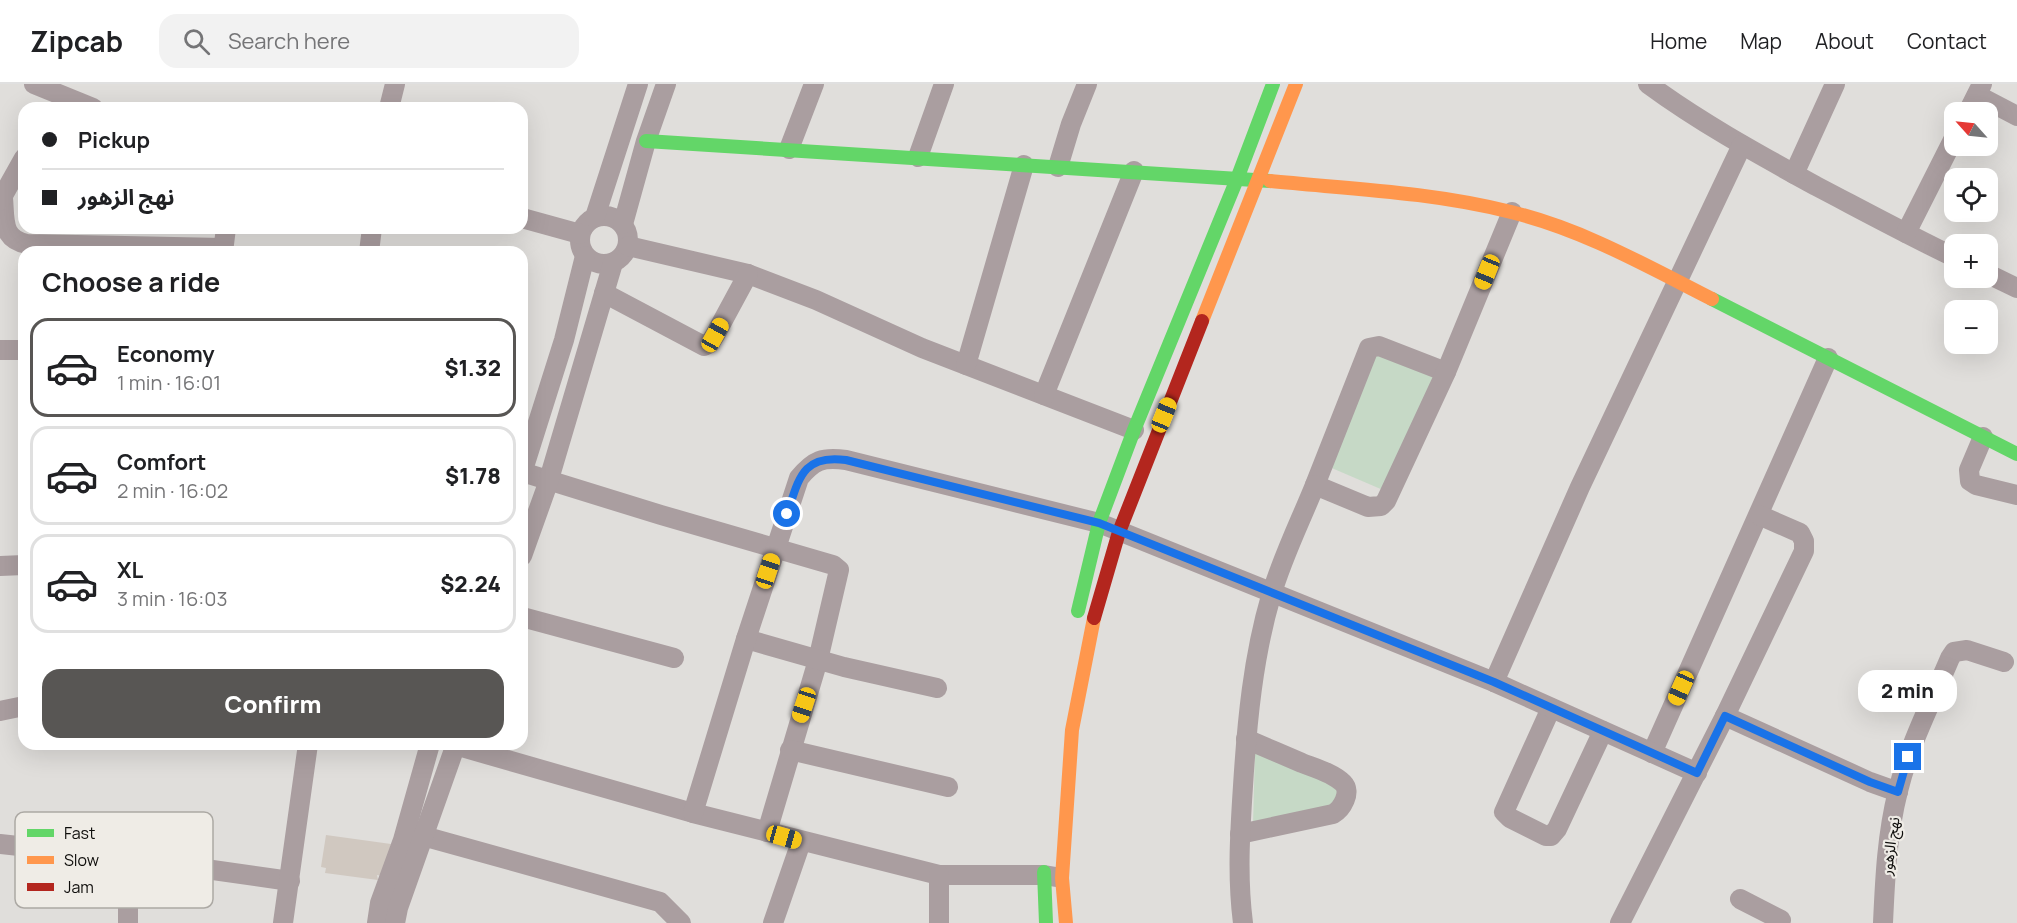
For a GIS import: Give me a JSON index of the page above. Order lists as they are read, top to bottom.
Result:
{
  "streets": {
    "street": ["نهج الزهور"]
  },
  "legend": ["Fast", "Slow", "Jam"],
  "north": "top left",
  "page": {
    "header": "Zipcab",
    "search": "Search here",
    "nav": [
      "Home",
      "Map",
      "About",
      "Contact"
    ],
    "map_buttons": ["+", "−"],
    "banner": ["Pickup", "نهج الزهور"],
    "heading": "Choose a ride",
    "list": [
      {
        "name": "Economy",
        "note": "1 min · 16:01",
        "value": "$1.32"
      },
      {
        "name": "Comfort",
        "note": "2 min · 16:02",
        "value": "$1.78"
      },
      {
        "name": "XL",
        "note": "3 min · 16:03",
        "value": "$2.24"
      }
    ],
    "buttons": "Confirm",
    "bubble": "2 min"
  }
}
